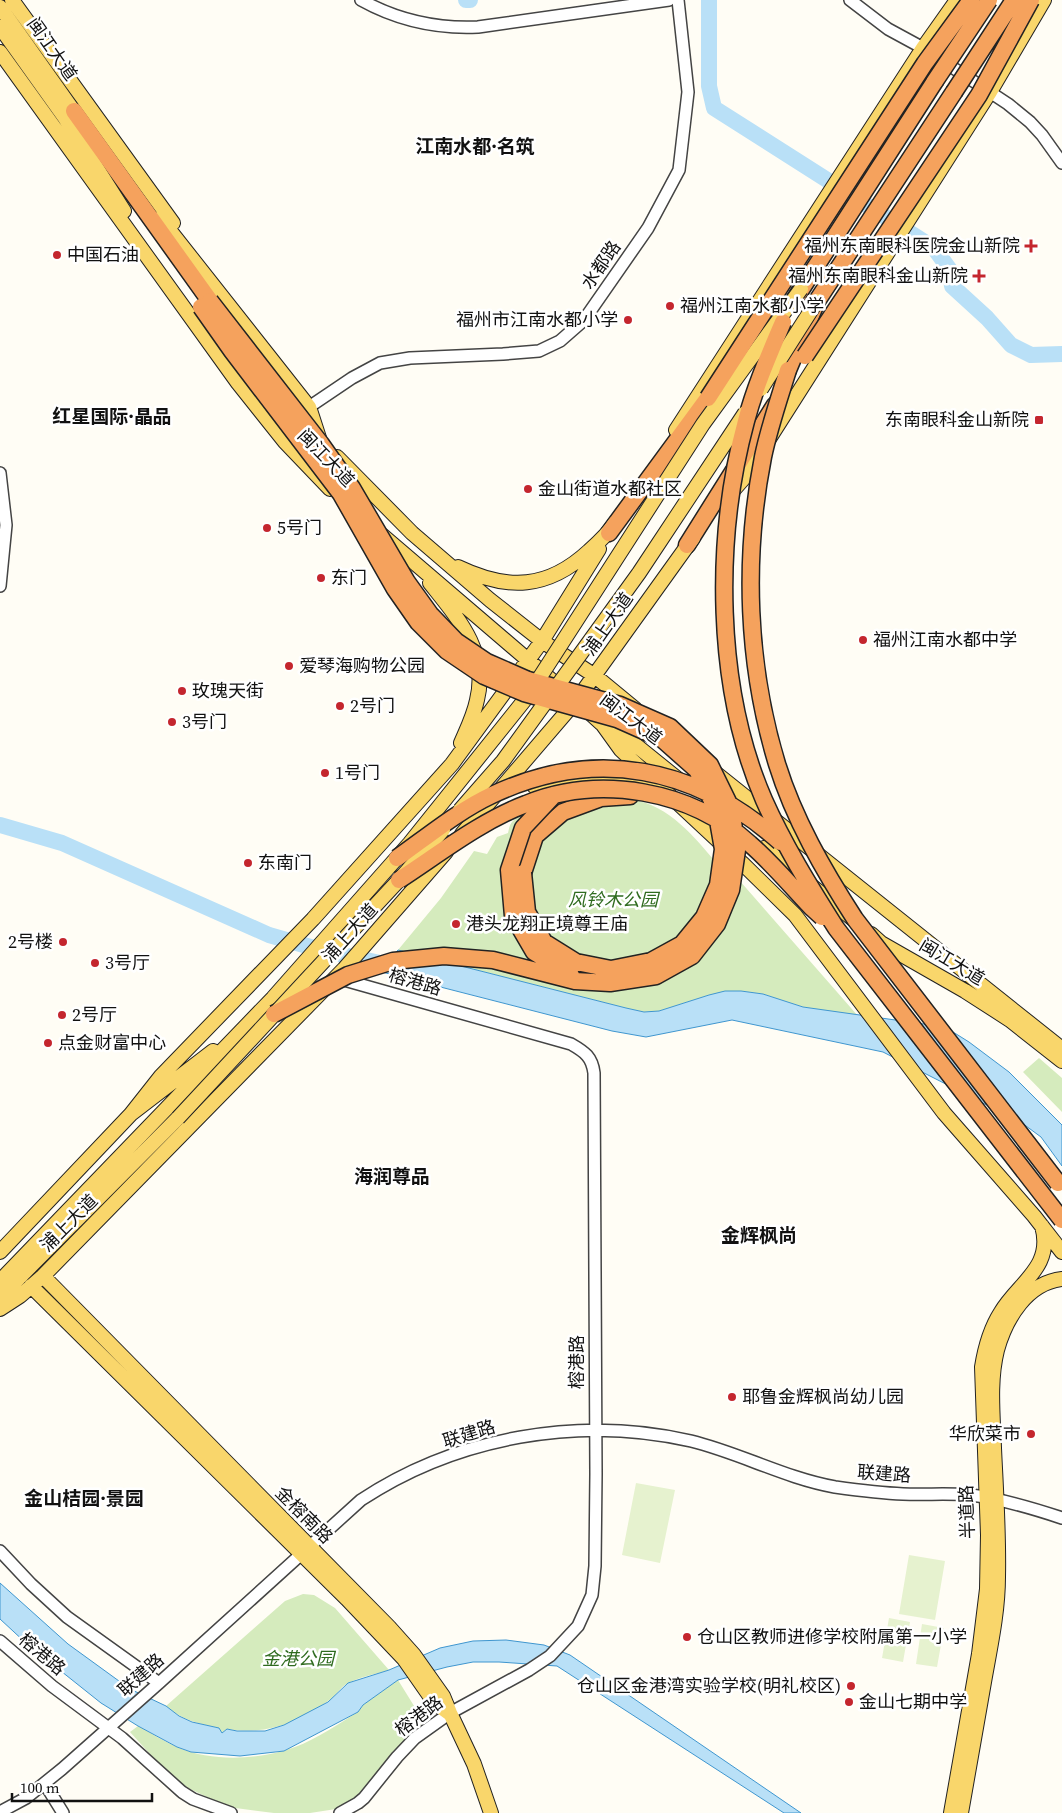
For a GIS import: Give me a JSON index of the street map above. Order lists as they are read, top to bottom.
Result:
{
  "streets": {
    "main road": [
      "闽江大道",
      "浦上大道",
      "半道路",
      "金榕南路"
    ],
    "street": ["水都路", "榕港路", "联建路"]
  },
  "crossings": [
    ["闽江大道", "水都路"],
    ["闽江大道", "浦上大道"],
    ["浦上大道", "榕港路"],
    ["浦上大道", "金榕南路"],
    ["榕港路", "联建路"],
    ["榕港路", "金榕南路"],
    ["联建路", "半道路"],
    ["联建路", "金榕南路"]
  ],
  "districts": [
    "江南水都·名筑",
    "红星国际·晶品",
    "海润尊品",
    "金辉枫尚",
    "金山桔园·景园"
  ],
  "parks": ["风铃木公园", "金港公园"],
  "places": {
    "health": ["福州东南眼科医院金山新院", "福州东南眼科金山新院"],
    "other": [
      "中国石油",
      "福州江南水都小学",
      "福州市江南水都小学",
      "金山街道水都社区",
      "5号门",
      "东门",
      "福州江南水都中学",
      "爱琴海购物公园",
      "玫瑰天街",
      "2号门",
      "3号门",
      "1号门",
      "东南门",
      "港头龙翔正境尊王庙",
      "2号楼",
      "3号厅",
      "2号厅",
      "点金财富中心",
      "耶鲁金辉枫尚幼儿园",
      "华欣菜市",
      "仓山区教师进修学校附属第一小学",
      "仓山区金港湾实验学校(明礼校区)",
      "金山七期中学"
    ],
    "transit": ["东南眼科金山新院"]
  },
  "scale_bar": "100 m"
}
